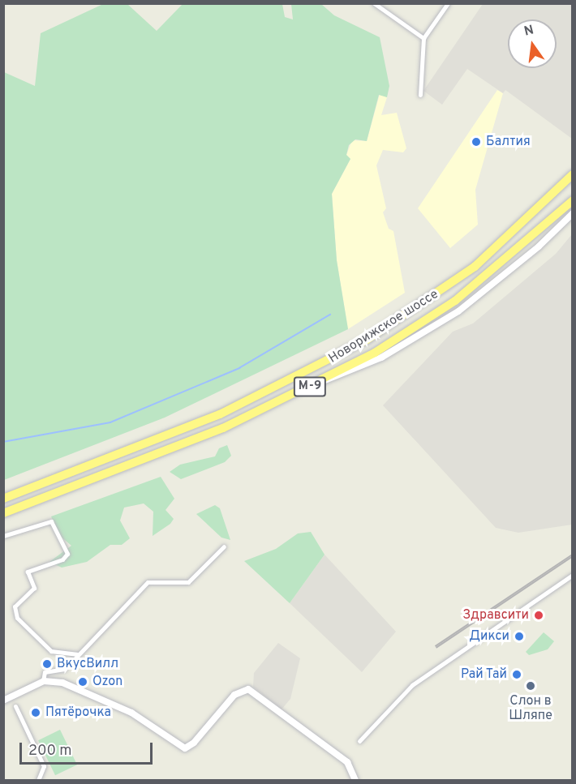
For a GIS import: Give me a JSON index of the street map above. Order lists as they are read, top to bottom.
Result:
{
  "streets": {
    "highway": ["Новорижское шоссе", "М-9"]
  },
  "places": [
    "Балтия",
    "Здравсити",
    "Дикси",
    "ВкусВилл",
    "Рай Тай",
    "Ozon",
    "Слон в Шляпе",
    "Пятёрочка"
  ],
  "scale_bar": "200 m",
  "north": "top"
}
